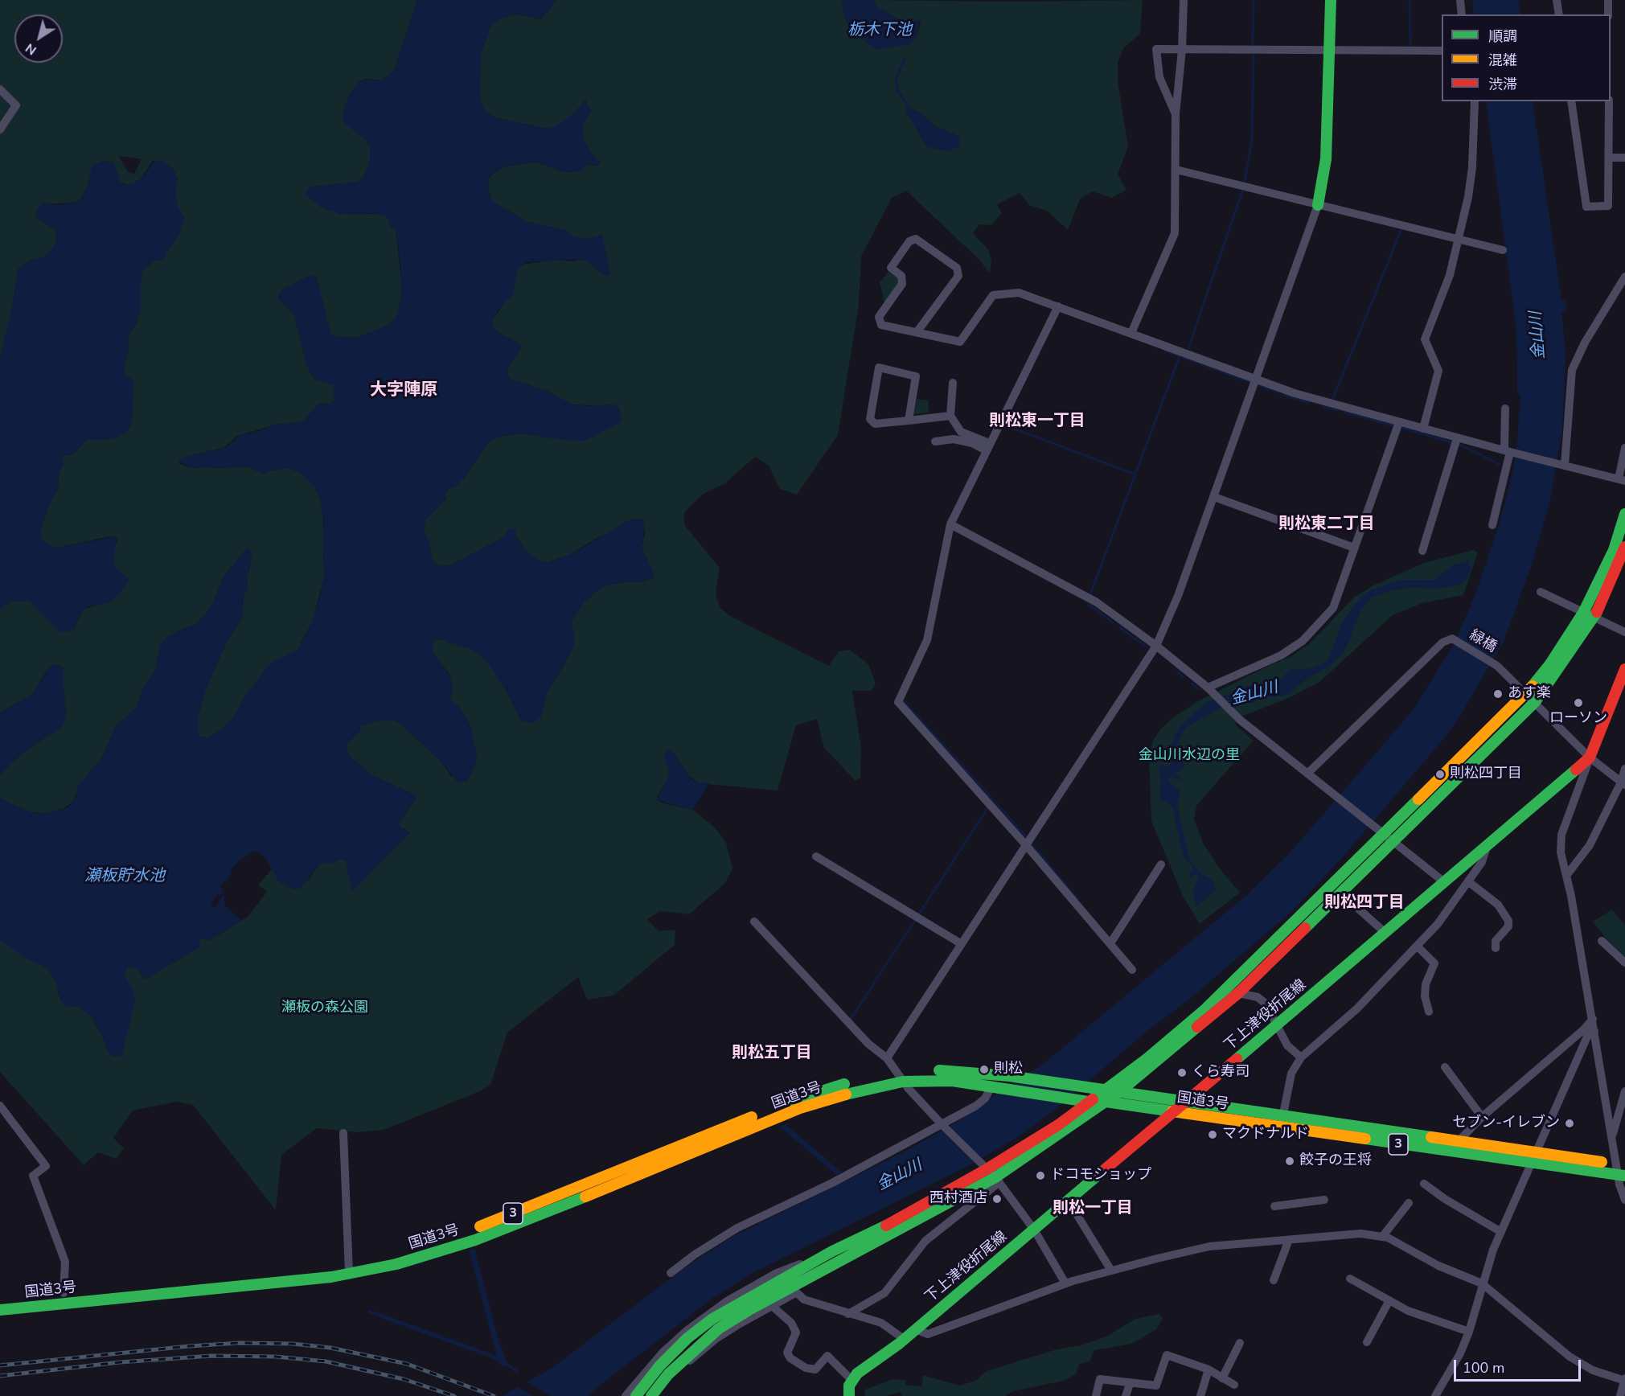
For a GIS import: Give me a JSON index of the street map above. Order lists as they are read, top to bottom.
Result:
{
  "streets": {
    "main road": ["下上津役折尾線", "国道3号", "3"],
    "street": ["緑橋"]
  },
  "crossings": [
    ["緑橋", "下上津役折尾線"],
    ["下上津役折尾線", "国道3号"]
  ],
  "districts": [
    "大字陣原",
    "則松東一丁目",
    "則松東二丁目",
    "則松四丁目",
    "則松五丁目",
    "則松一丁目"
  ],
  "water": ["栃木下池", "金山川", "瀬板貯水池"],
  "parks": ["金山川水辺の里", "瀬板の森公園"],
  "places": [
    "あす楽",
    "ローソン",
    "則松四丁目",
    "則松",
    "くら寿司",
    "セブン-イレブン",
    "マクドナルド",
    "餃子の王将",
    "ドコモショップ",
    "西村酒店"
  ],
  "legend": ["順調", "混雑", "渋滞"],
  "scale_bar": "100 m",
  "north": "bottom left"
}
